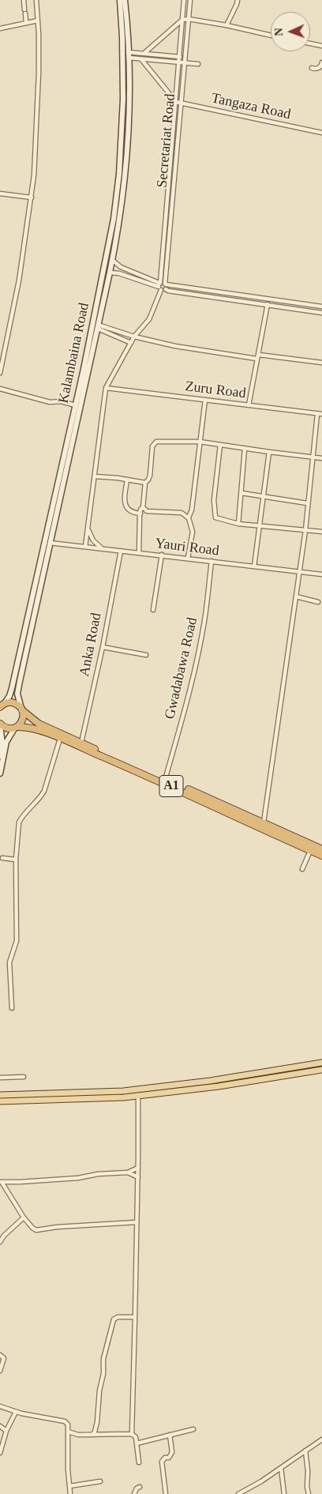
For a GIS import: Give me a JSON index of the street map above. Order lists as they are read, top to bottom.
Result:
{
  "streets": {
    "highway": ["A1"],
    "main road": ["Kalambaina Road"],
    "street": [
      "Tangaza Road",
      "Secretariat Road",
      "Zuru Road",
      "Yauri Road",
      "Anka Road",
      "Gwadabawa Road"
    ]
  },
  "crossings": [
    ["Tangaza Road", "Secretariat Road"],
    ["Yauri Road", "Anka Road"],
    ["Yauri Road", "Gwadabawa Road"],
    ["Anka Road", "A1"],
    ["Gwadabawa Road", "A1"]
  ],
  "north": "left"
}
